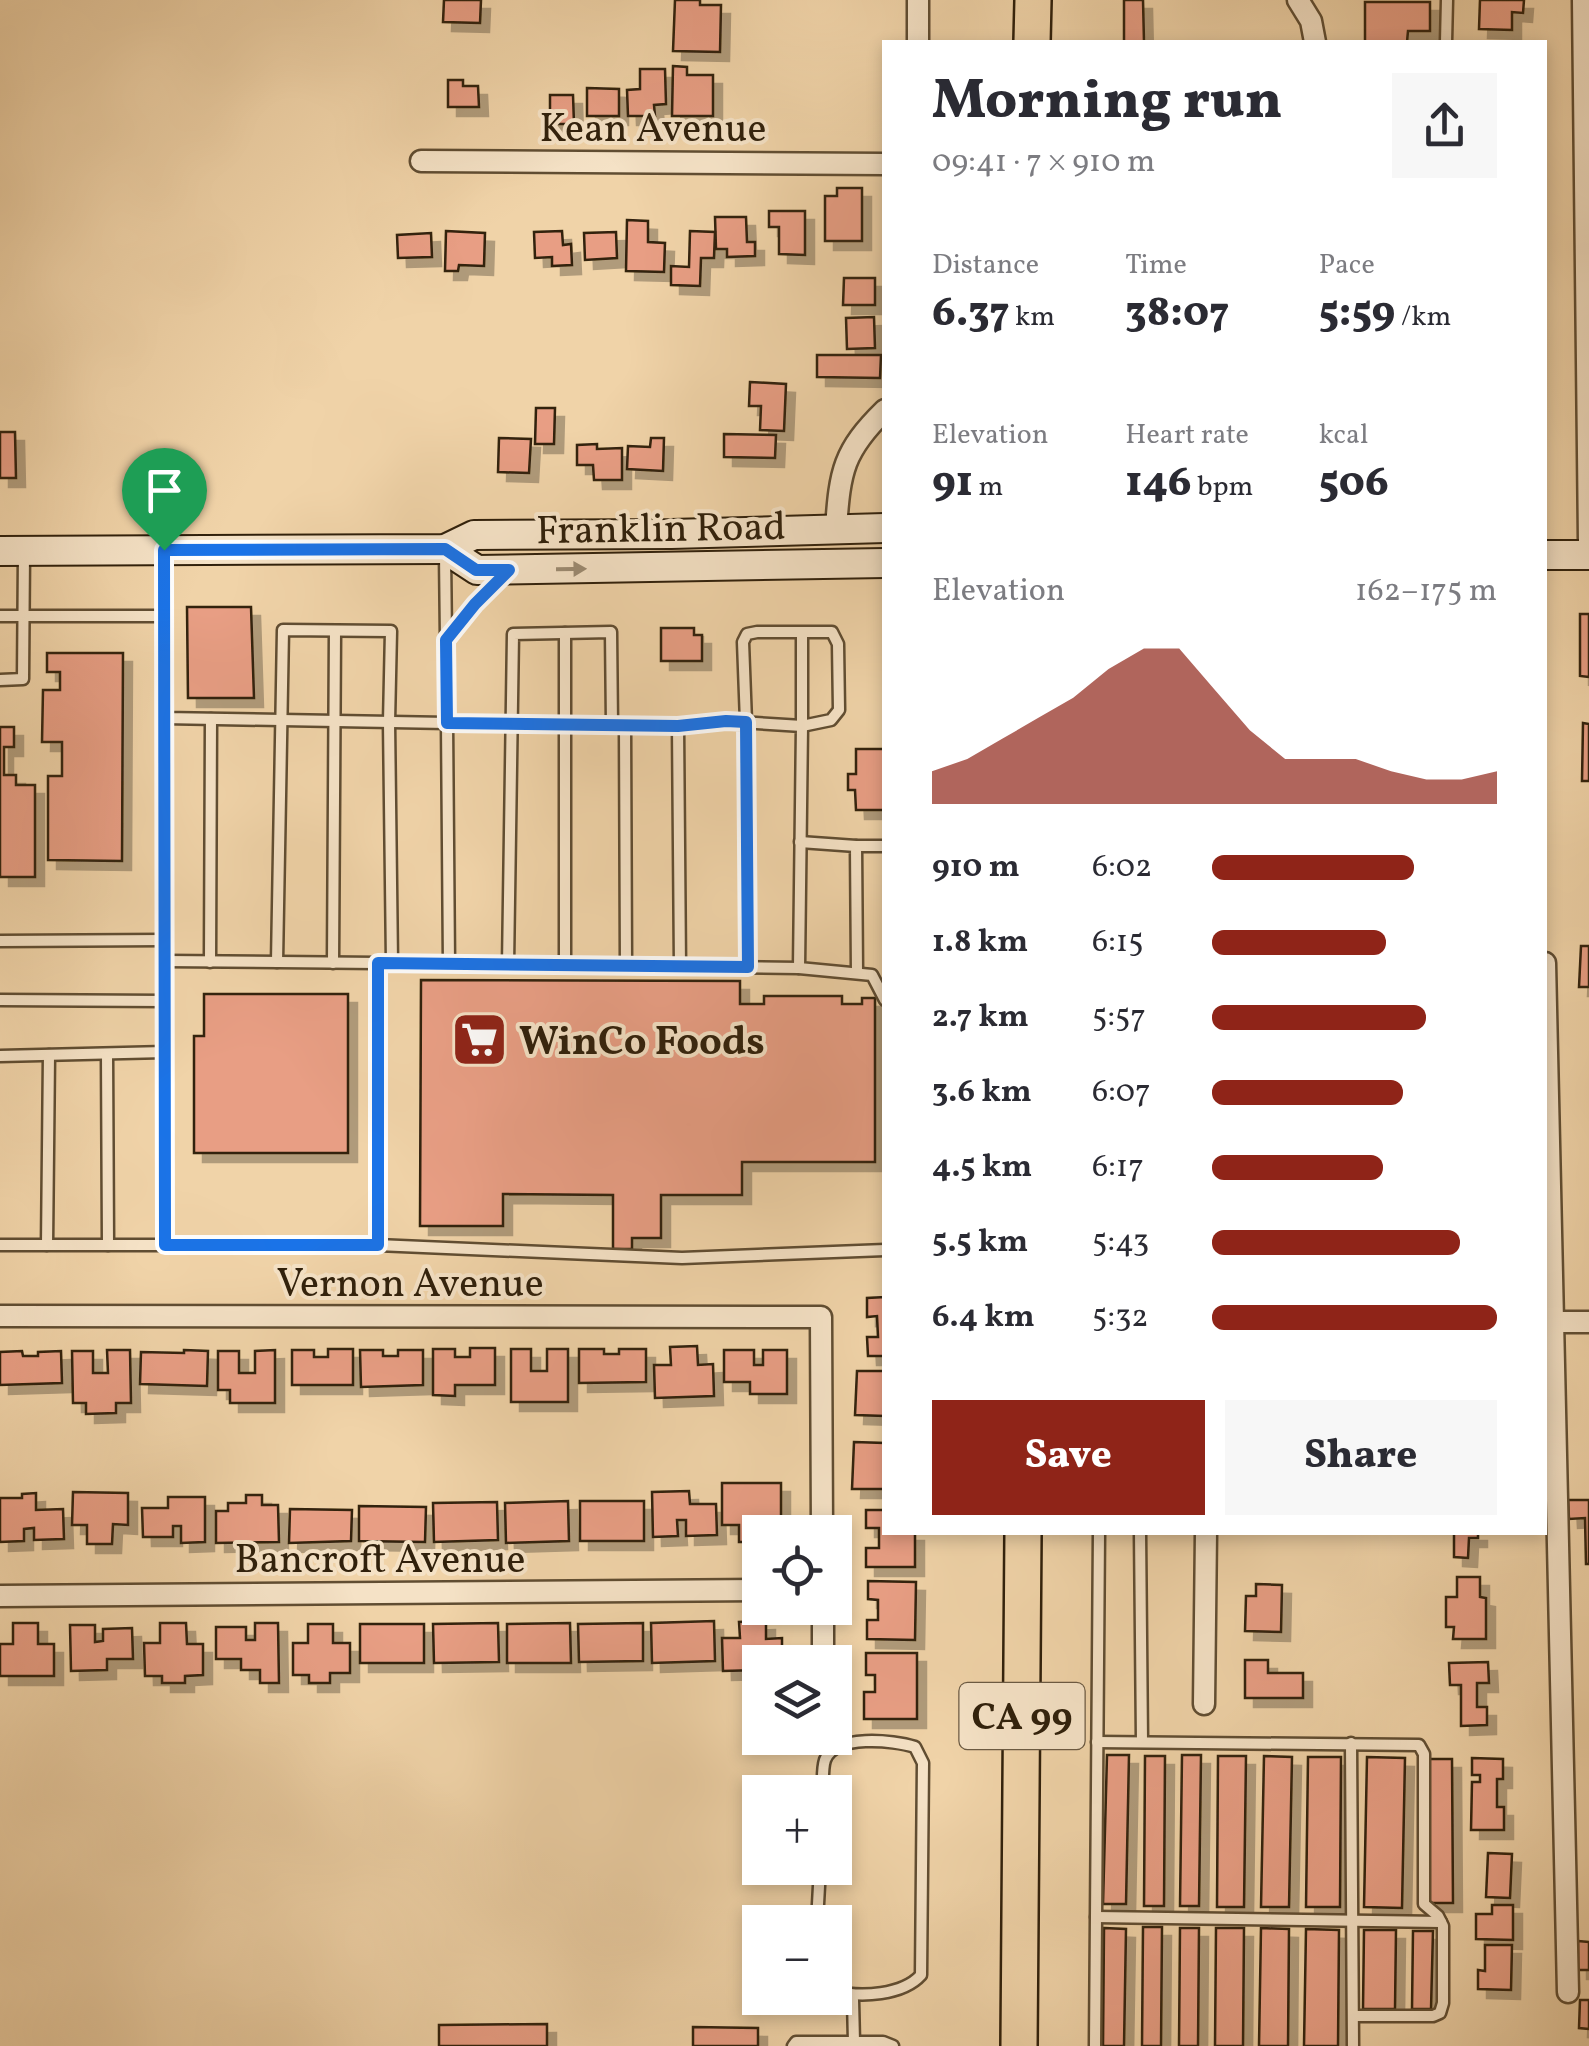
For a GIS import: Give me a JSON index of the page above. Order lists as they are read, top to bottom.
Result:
{
  "streets": {
    "highway": ["CA 99"],
    "main road": ["Franklin Road"],
    "street": ["Kean Avenue", "Vernon Avenue", "Bancroft Avenue"]
  },
  "places": {
    "supermarket": ["WinCo Foods"]
  },
  "page": {
    "heading": ["Morning run", "09:41 · 7 × 910 m"],
    "stats": [
      ["Distance", "6.37 km"],
      ["Time", "38:07"],
      ["Pace", "5:59 /km"],
      ["Elevation", "91 m"],
      ["Heart rate", "146 bpm"],
      ["kcal", "506"]
    ],
    "chart": ["Elevation", "162–175 m"],
    "list": [
      {
        "name": "910 m",
        "note": "6:02"
      },
      {
        "name": "1.8 km",
        "note": "6:15"
      },
      {
        "name": "2.7 km",
        "note": "5:57"
      },
      {
        "name": "3.6 km",
        "note": "6:07"
      },
      {
        "name": "4.5 km",
        "note": "6:17"
      },
      {
        "name": "5.5 km",
        "note": "5:43"
      },
      {
        "name": "6.4 km",
        "note": "5:32"
      }
    ],
    "buttons": ["Save", "Share"],
    "map_buttons": ["+", "−"]
  }
}
